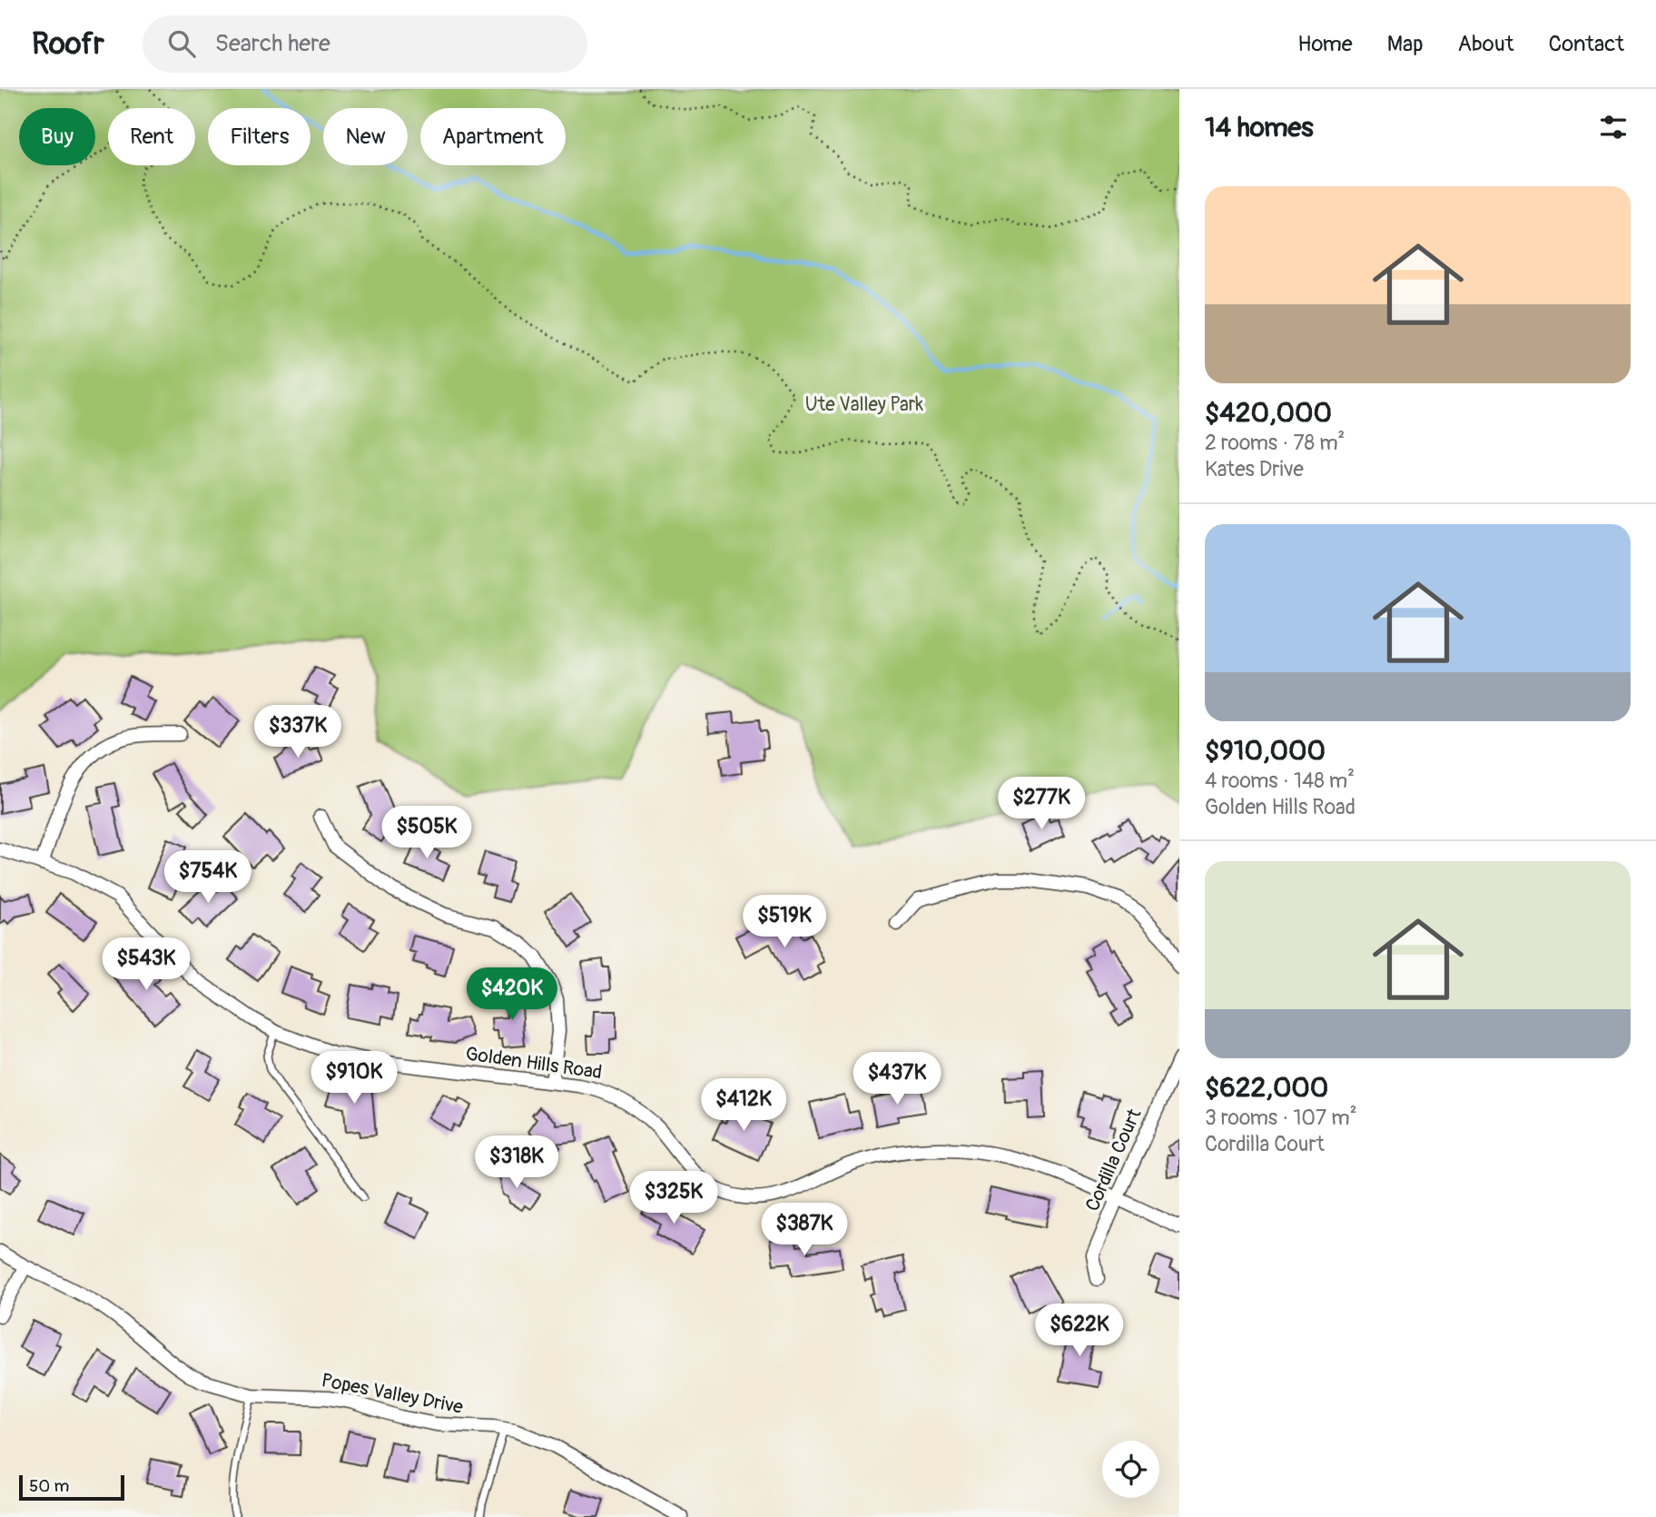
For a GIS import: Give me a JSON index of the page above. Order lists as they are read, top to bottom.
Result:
{
  "streets": {
    "street": ["Golden Hills Road", "Cordilla Court", "Popes Valley Drive"]
  },
  "crossings": [
    ["Golden Hills Road", "Cordilla Court"]
  ],
  "parks": ["Ute Valley Park"],
  "scale_bar": "50 m",
  "page": {
    "header": "Roofr",
    "search": "Search here",
    "nav": [
      "Home",
      "Map",
      "About",
      "Contact"
    ],
    "heading": "14 homes",
    "chip": [
      "Buy",
      "Rent",
      "Filters",
      "New",
      "Apartment"
    ],
    "list": [
      {
        "name": "$420,000",
        "note": "2 rooms · 78 m² · Kates Drive"
      },
      {
        "name": "$910,000",
        "note": "4 rooms · 148 m² · Golden Hills Road"
      },
      {
        "name": "$622,000",
        "note": "3 rooms · 107 m² · Cordilla Court"
      }
    ],
    "price": [
      "$337K",
      "$277K",
      "$505K",
      "$754K",
      "$519K",
      "$543K",
      "$420K",
      "$910K",
      "$437K",
      "$412K",
      "$318K",
      "$325K",
      "$387K",
      "$622K"
    ],
    "scale": "50 m"
  }
}
